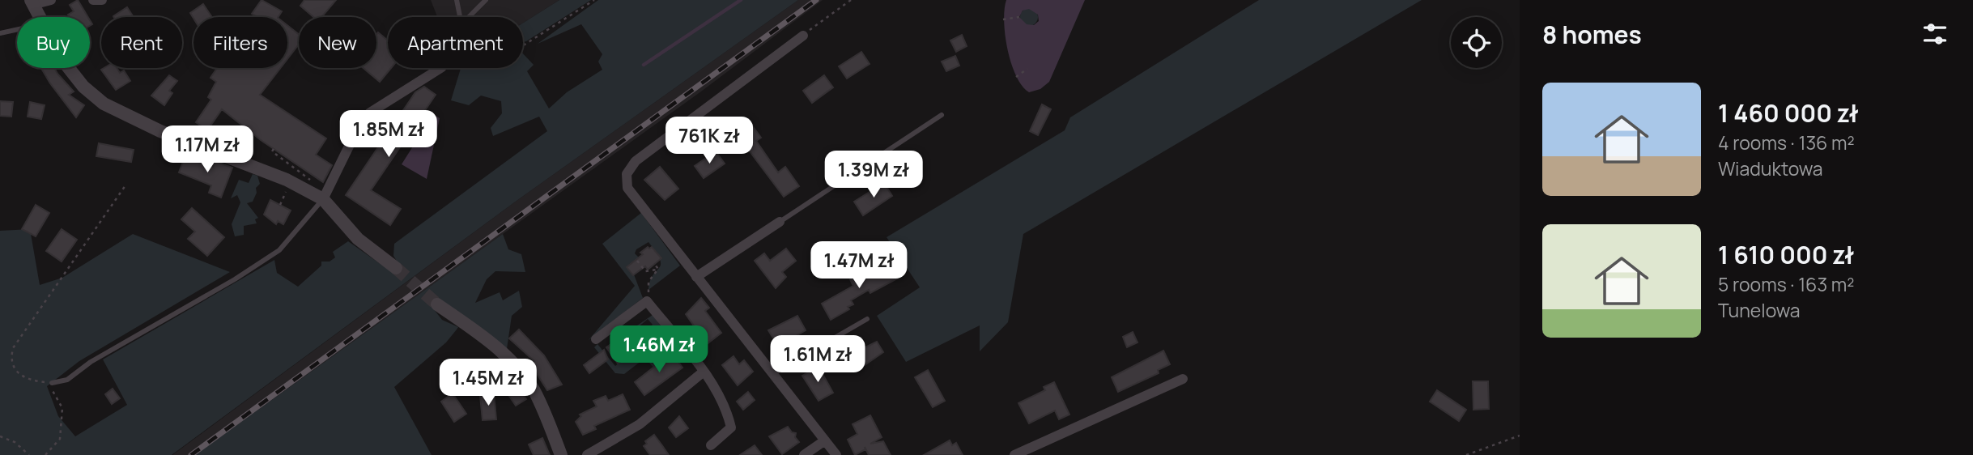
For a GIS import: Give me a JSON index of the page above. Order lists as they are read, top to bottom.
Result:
{
  "page": {
    "heading": "8 homes",
    "chip": [
      "Buy",
      "Rent",
      "Filters",
      "New",
      "Apartment"
    ],
    "list": [
      {
        "name": "1 460 000 zł",
        "note": "4 rooms · 136 m² · Wiaduktowa"
      },
      {
        "name": "1 610 000 zł",
        "note": "5 rooms · 163 m² · Tunelowa"
      }
    ],
    "price": [
      "1.85M zł",
      "761K zł",
      "1.17M zł",
      "1.39M zł",
      "1.47M zł",
      "1.46M zł",
      "1.61M zł",
      "1.45M zł"
    ]
  }
}
